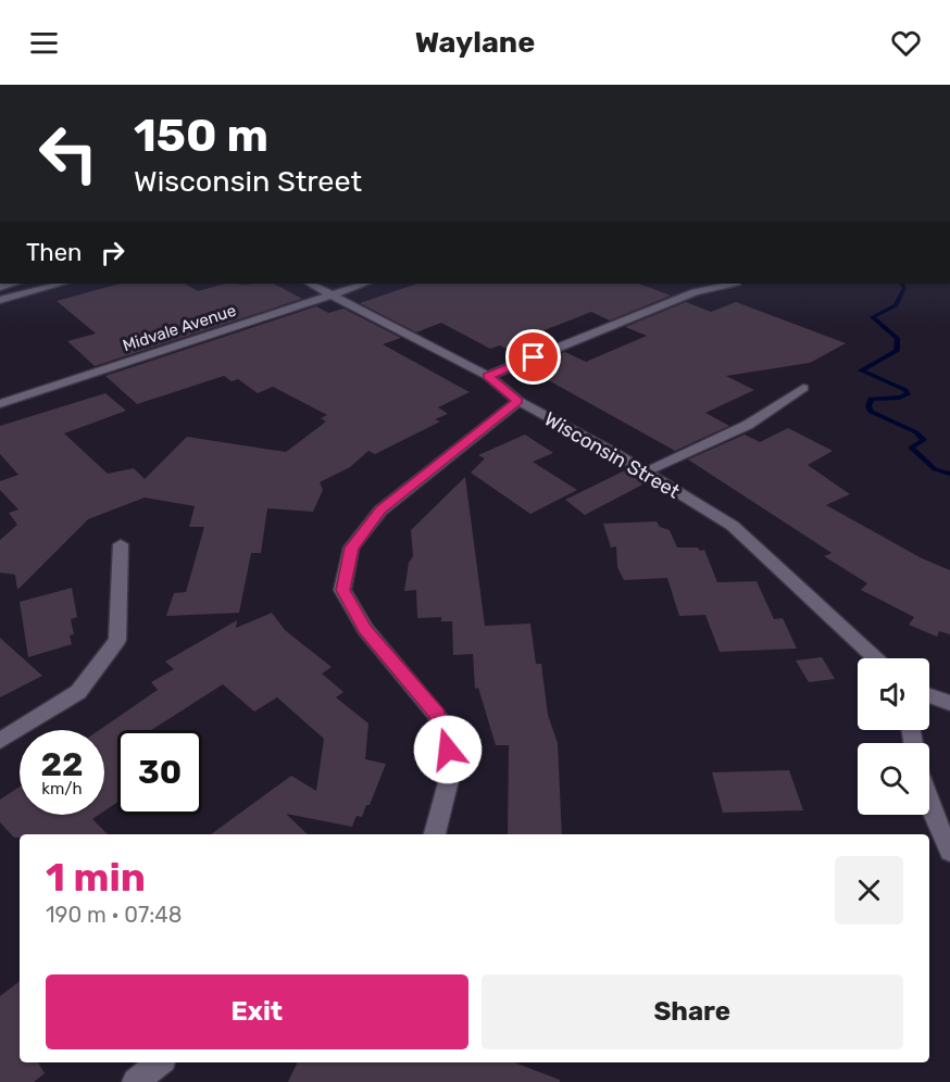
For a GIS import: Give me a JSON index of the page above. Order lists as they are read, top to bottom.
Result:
{
  "streets": {
    "street": ["Midvale Avenue", "Wisconsin Street"]
  },
  "crossings": [
    ["Midvale Avenue", "Wisconsin Street"]
  ],
  "page": {
    "header": "Waylane",
    "turn": ["150 m", "Wisconsin Street"],
    "then": "Then",
    "speed": "22 km/h",
    "limit": "30",
    "heading": ["1 min", "190 m · 07:48"],
    "buttons": ["Exit", "Share"]
  }
}
